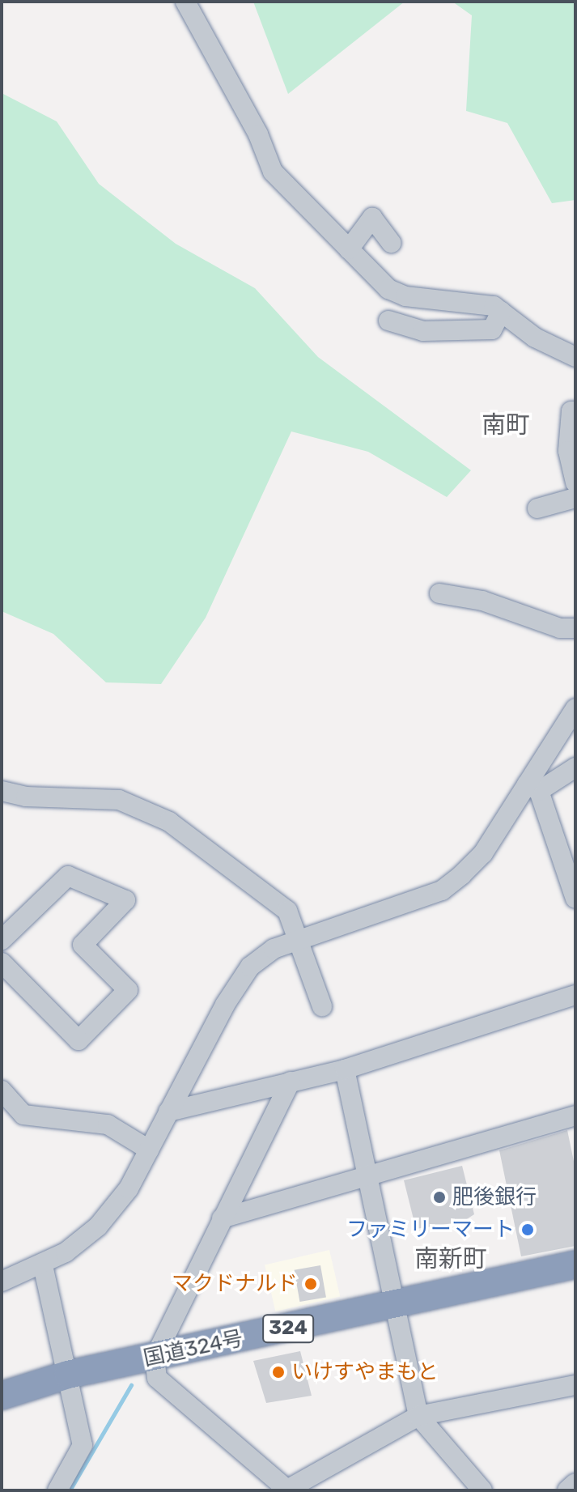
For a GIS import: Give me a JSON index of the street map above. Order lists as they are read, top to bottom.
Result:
{
  "streets": {
    "highway": ["324", "国道324号"]
  },
  "districts": ["南町", "南新町"],
  "places": [
    "肥後銀行",
    "ファミリーマート",
    "マクドナルド",
    "いけすやまもと"
  ]
}
